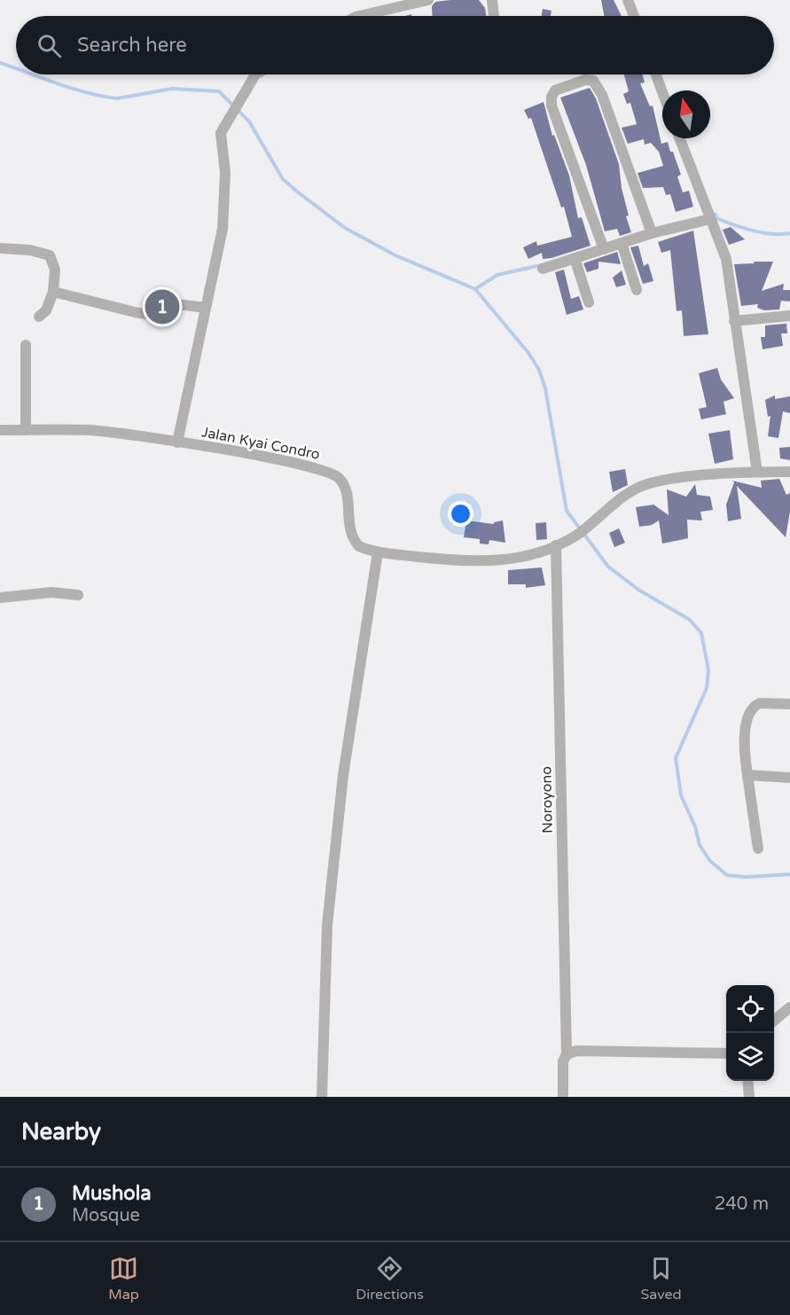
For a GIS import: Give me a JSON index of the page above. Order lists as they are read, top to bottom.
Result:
{
  "streets": {
    "street": ["Jalan Kyai Condro", "Noroyono"]
  },
  "crossings": [
    ["Jalan Kyai Condro", "Noroyono"]
  ],
  "north": "top",
  "page": {
    "search": "Search here",
    "pins": "1",
    "heading": "Nearby",
    "list": [
      {
        "mark": "1",
        "name": "Mushola",
        "note": "Mosque",
        "value": "240 m"
      }
    ],
    "nav": ["Map", "Directions", "Saved"]
  }
}
